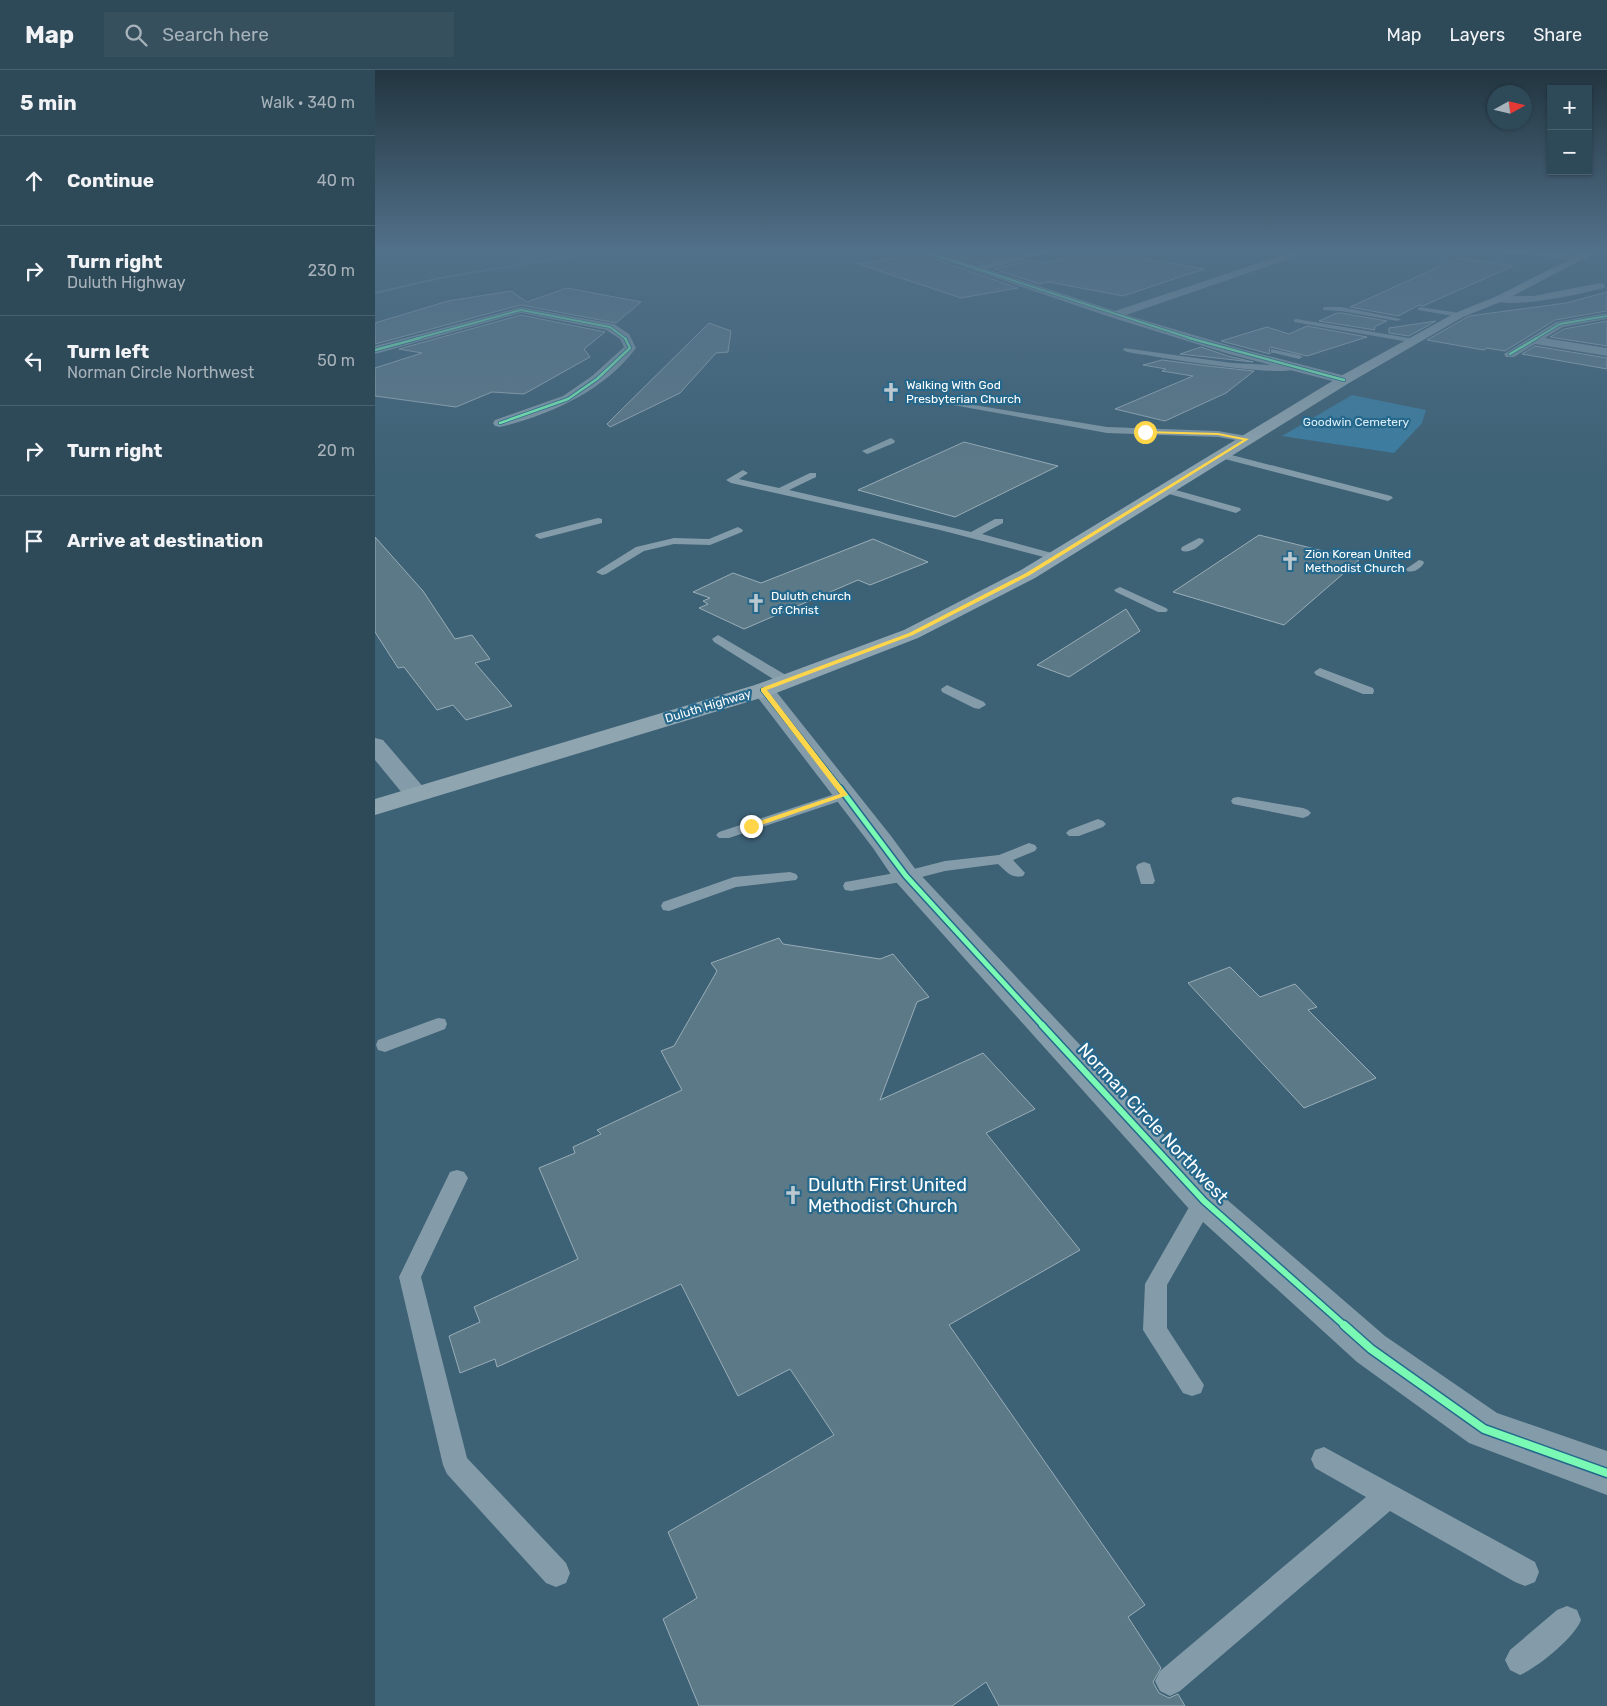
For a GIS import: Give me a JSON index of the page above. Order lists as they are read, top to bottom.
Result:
{
  "streets": {
    "main road": ["Duluth Highway"],
    "street": ["Norman Circle Northwest"]
  },
  "crossings": [
    ["Duluth Highway", "Norman Circle Northwest"]
  ],
  "parks": ["Goodwin Cemetery"],
  "places": {
    "church": [
      "Walking With God Presbyterian Church",
      "Zion Korean United Methodist Church",
      "Duluth church of Christ",
      "Duluth First United Methodist Church"
    ]
  },
  "north": "right",
  "page": {
    "header": "Map",
    "search": "Search here",
    "nav": ["Map", "Layers", "Share"],
    "heading": ["5 min", "Walk · 340 m"],
    "map_buttons": ["+", "−"],
    "list": [
      ["Continue", "40 m"],
      ["Turn right", "Duluth Highway", "230 m"],
      ["Turn left", "Norman Circle Northwest", "50 m"],
      ["Turn right", "20 m"],
      "Arrive at destination"
    ]
  }
}
